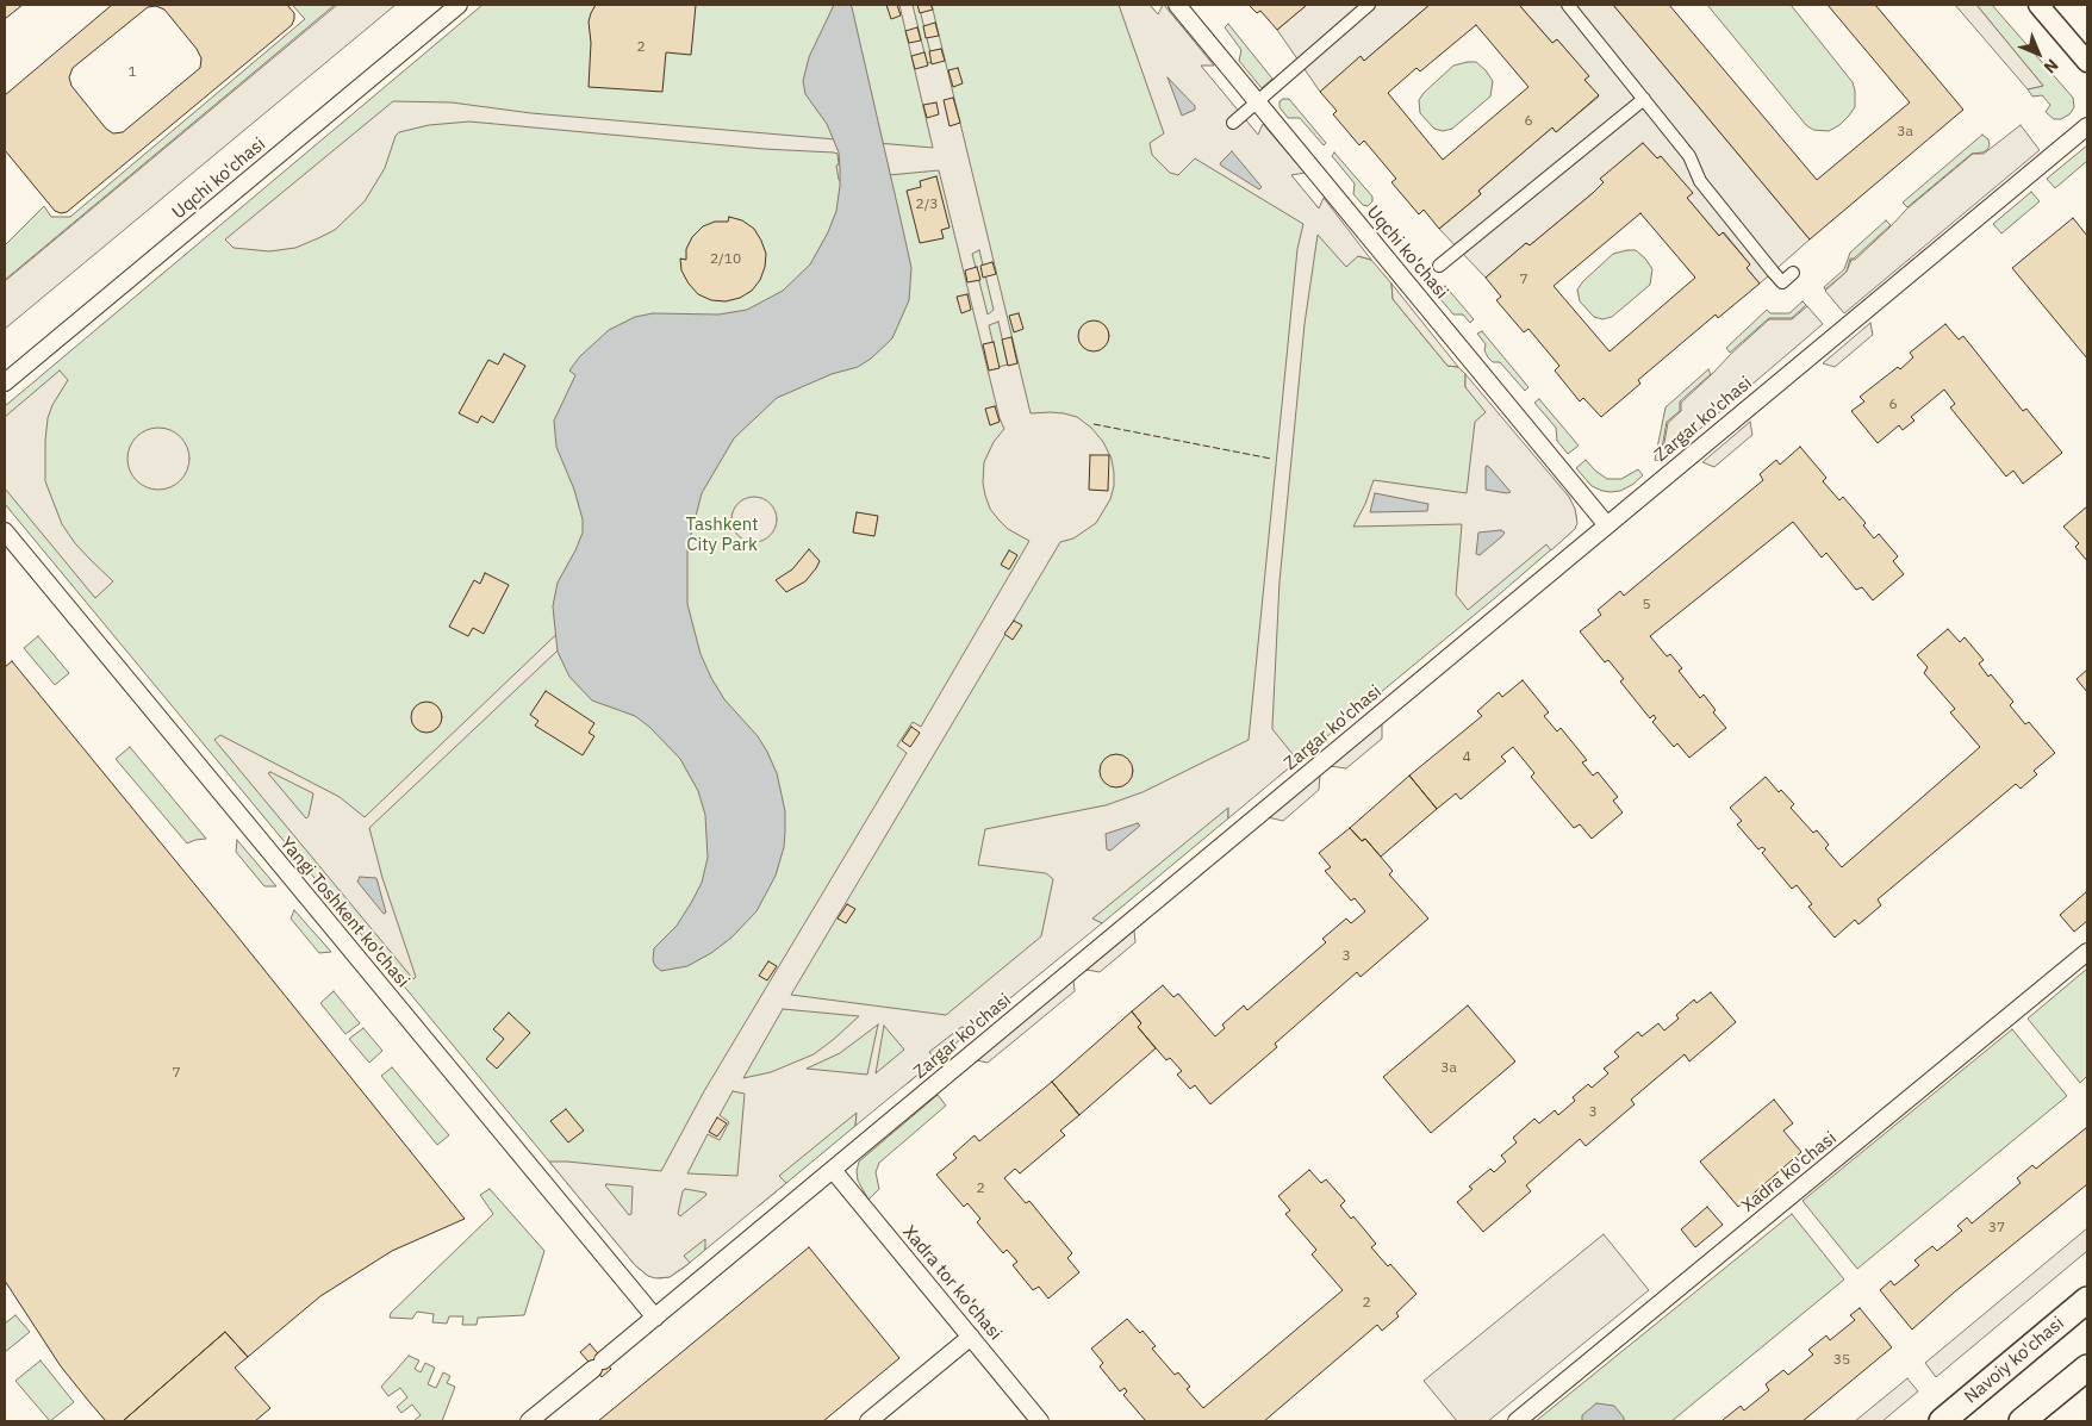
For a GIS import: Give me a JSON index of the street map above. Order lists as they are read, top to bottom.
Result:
{
  "streets": {
    "main road": ["Navoiy ko'chasi"],
    "street": [
      "Uqchi ko'chasi",
      "Zargar ko'chasi",
      "Yangi Toshkent ko'chasi",
      "Xadra ko'chasi",
      "Xadra tor ko'chasi"
    ]
  },
  "crossings": [
    ["Uqchi ko'chasi", "Zargar ko'chasi"],
    ["Zargar ko'chasi", "Yangi Toshkent ko'chasi"],
    ["Zargar ko'chasi", "Xadra tor ko'chasi"]
  ],
  "parks": ["Tashkent City Park"],
  "house_numbers": [
    "2",
    "1",
    "6",
    "3a",
    "2/3",
    "2/10",
    "7",
    "6",
    "5",
    "4",
    "3",
    "3a",
    "7",
    "3",
    "2",
    "37",
    "2",
    "35"
  ],
  "north": "bottom right"
}
